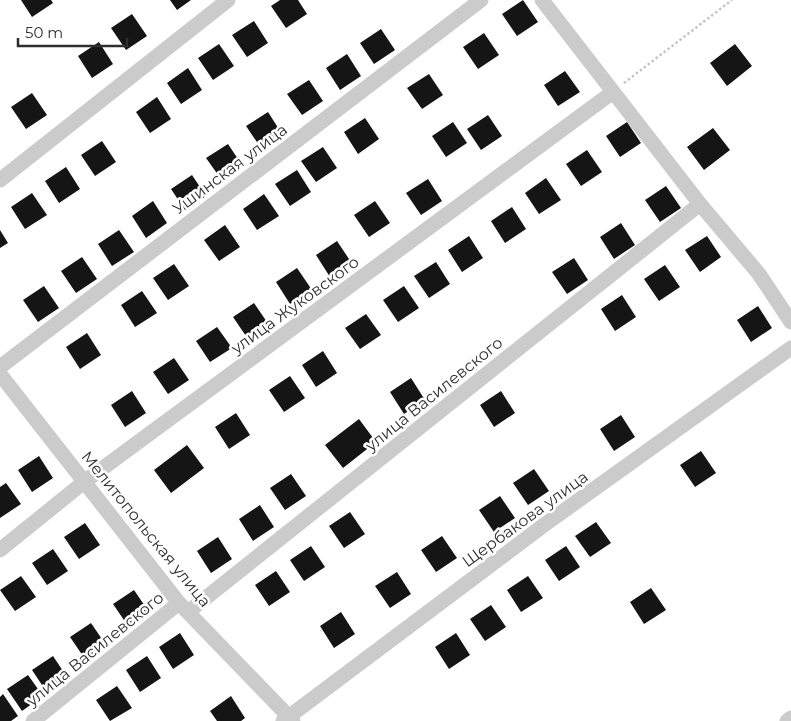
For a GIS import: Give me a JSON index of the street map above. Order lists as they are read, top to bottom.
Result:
{
  "streets": {
    "street": [
      "Ушинская улица",
      "улица Жуковского",
      "улица Василевского",
      "Щербакова улица",
      "Мелитопольская улица"
    ]
  },
  "crossings": [
    ["улица Жуковского", "Мелитопольская улица"],
    ["улица Василевского", "Мелитопольская улица"],
    ["Щербакова улица", "Мелитопольская улица"]
  ],
  "scale_bar": "50 m"
}
